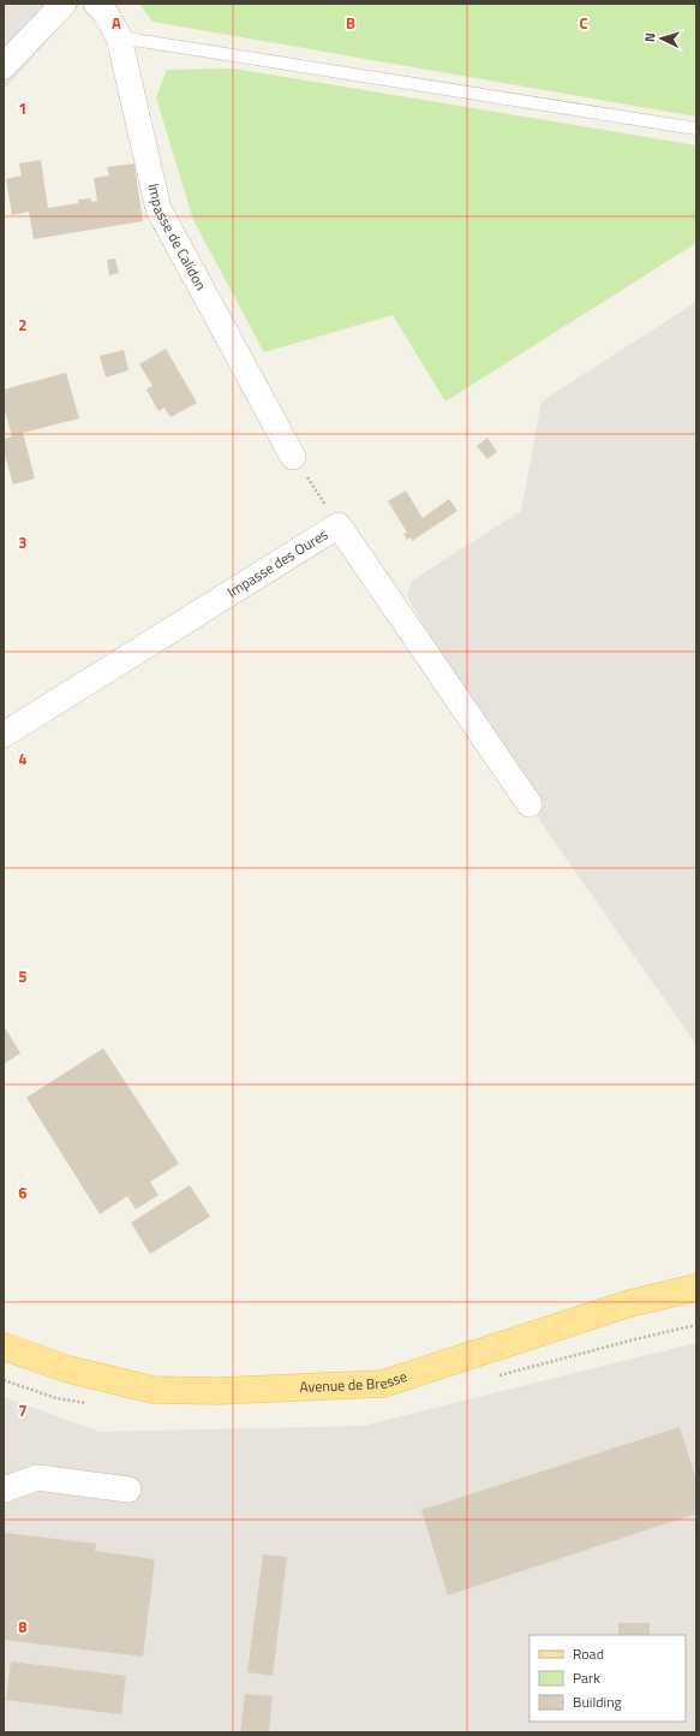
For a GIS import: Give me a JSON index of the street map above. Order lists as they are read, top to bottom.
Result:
{
  "streets": {
    "main road": ["Avenue de Bresse"],
    "street": ["Impasse de Calidon", "Impasse des Oures"]
  },
  "legend": ["Road", "Park", "Building"],
  "north": "left",
  "grid": {
    "columns": ["A", "B", "C"],
    "rows": [
      "1",
      "2",
      "3",
      "4",
      "5",
      "6",
      "7",
      "8"
    ]
  }
}
